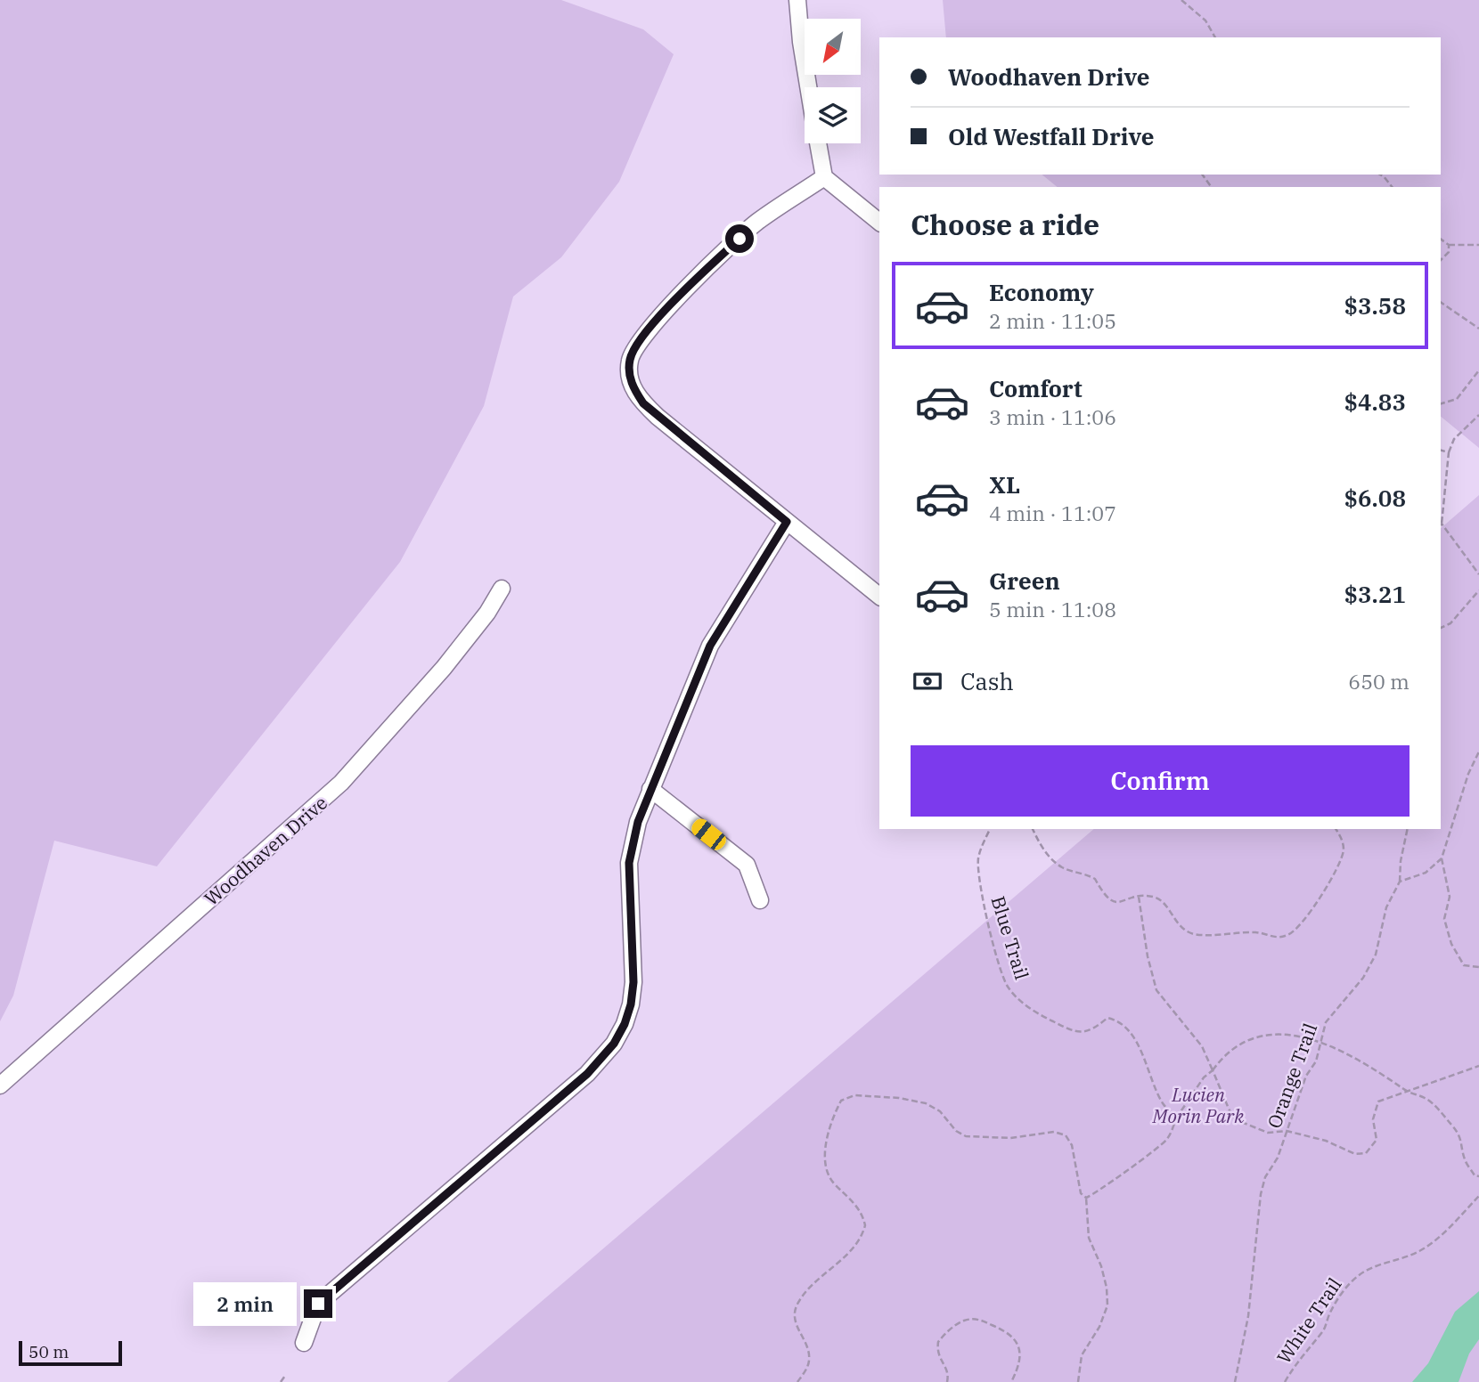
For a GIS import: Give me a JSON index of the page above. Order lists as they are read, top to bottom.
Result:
{
  "streets": {
    "street": ["Woodhaven Drive"],
    "path": ["Blue Trail", "Orange Trail", "White Trail"]
  },
  "parks": ["Lucien Morin Park"],
  "scale_bar": "50 m",
  "north": "bottom left",
  "page": {
    "banner": ["Woodhaven Drive", "Old Westfall Drive"],
    "heading": "Choose a ride",
    "list": [
      {
        "name": "Economy",
        "note": "2 min · 11:05",
        "value": "$3.58"
      },
      {
        "name": "Comfort",
        "note": "3 min · 11:06",
        "value": "$4.83"
      },
      {
        "name": "XL",
        "note": "4 min · 11:07",
        "value": "$6.08"
      },
      {
        "name": "Green",
        "note": "5 min · 11:08",
        "value": "$3.21"
      }
    ],
    "pay": ["Cash", "650 m"],
    "buttons": "Confirm",
    "bubble": "2 min",
    "scale": "50 m"
  }
}
